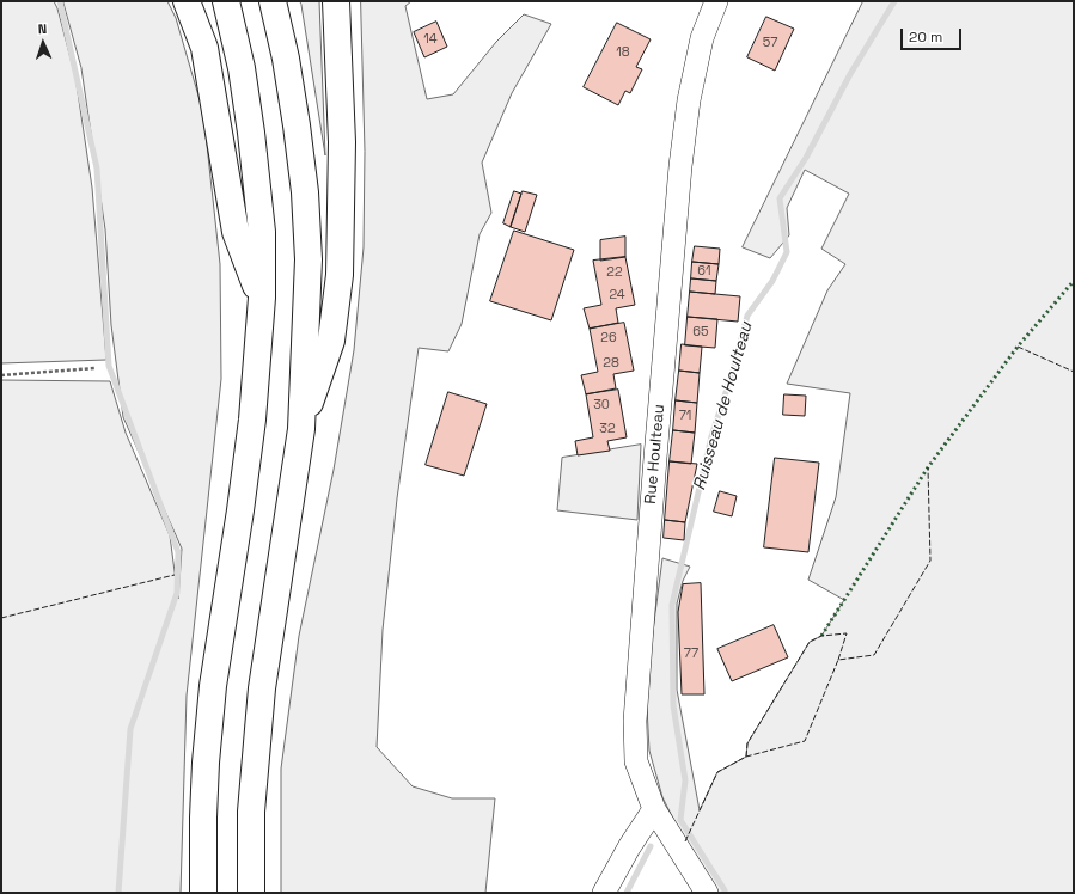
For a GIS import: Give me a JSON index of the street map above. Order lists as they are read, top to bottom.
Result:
{
  "streets": {
    "street": ["Rue Houlteau"]
  },
  "water": ["Ruisseau de Houlteau"],
  "house_numbers": [
    "14",
    "57",
    "18",
    "61",
    "22",
    "24",
    "65",
    "26",
    "28",
    "30",
    "71",
    "32",
    "77"
  ],
  "scale_bar": "20 m",
  "north": "top"
}
